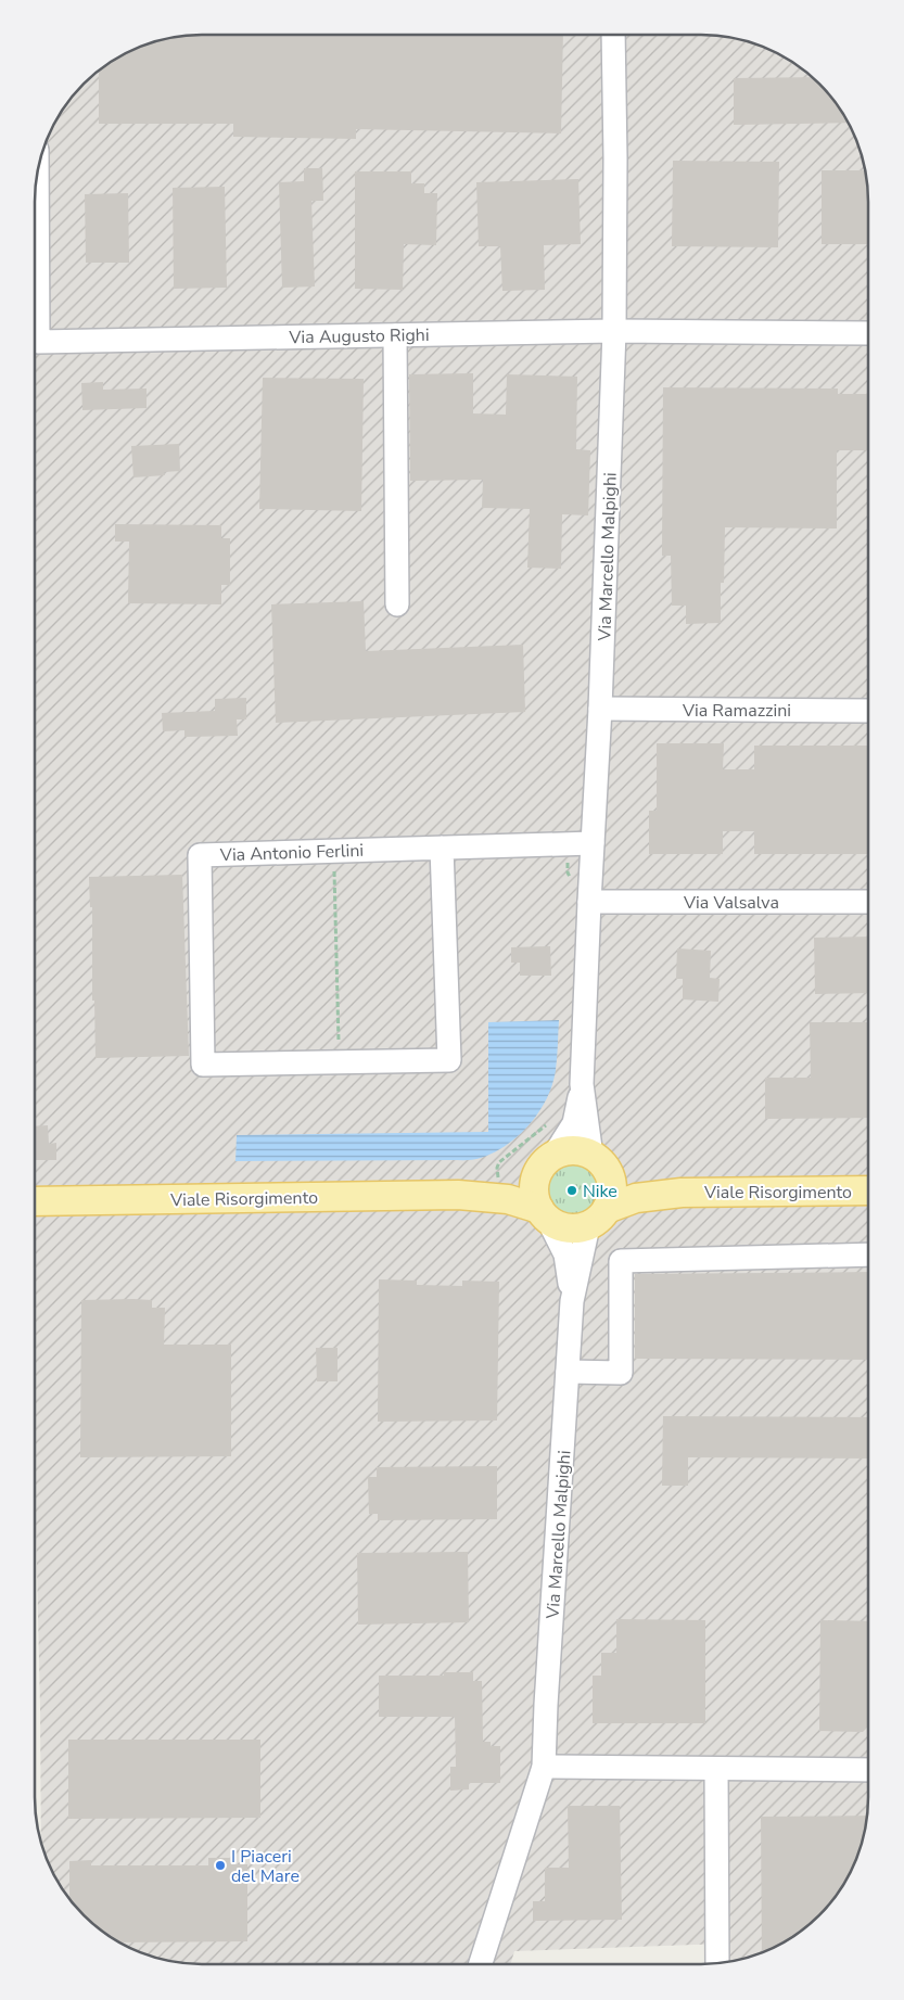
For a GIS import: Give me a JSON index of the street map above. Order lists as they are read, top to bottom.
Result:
{
  "streets": {
    "main road": ["Viale Risorgimento"],
    "street": [
      "Via Augusto Righi",
      "Via Marcello Malpighi",
      "Via Ramazzini",
      "Via Antonio Ferlini",
      "Via Valsalva"
    ]
  },
  "crossings": [
    ["Via Augusto Righi", "Via Marcello Malpighi"],
    ["Via Marcello Malpighi", "Via Ramazzini"],
    ["Via Marcello Malpighi", "Via Antonio Ferlini"],
    ["Via Marcello Malpighi", "Via Valsalva"],
    ["Via Marcello Malpighi", "Viale Risorgimento"]
  ],
  "places": ["Nike", "I Piaceri del Mare"]
}
